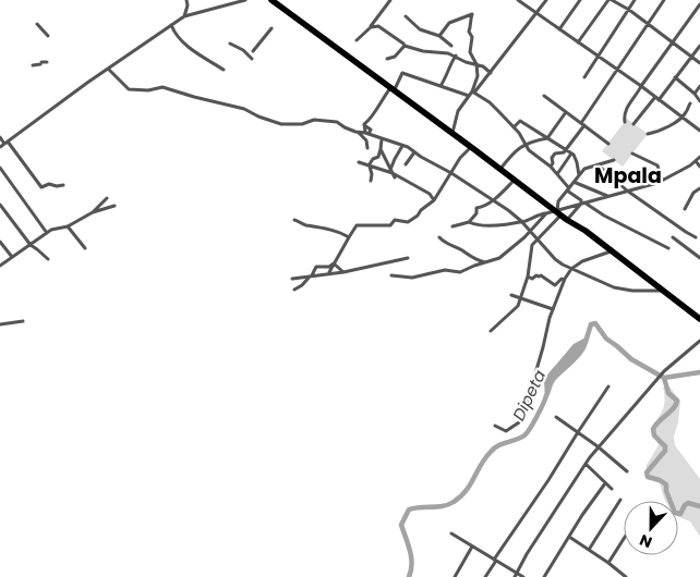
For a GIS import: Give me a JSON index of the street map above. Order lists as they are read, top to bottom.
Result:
{
  "districts": ["Mpala"],
  "water": ["Dipeta"],
  "north": "bottom"
}
